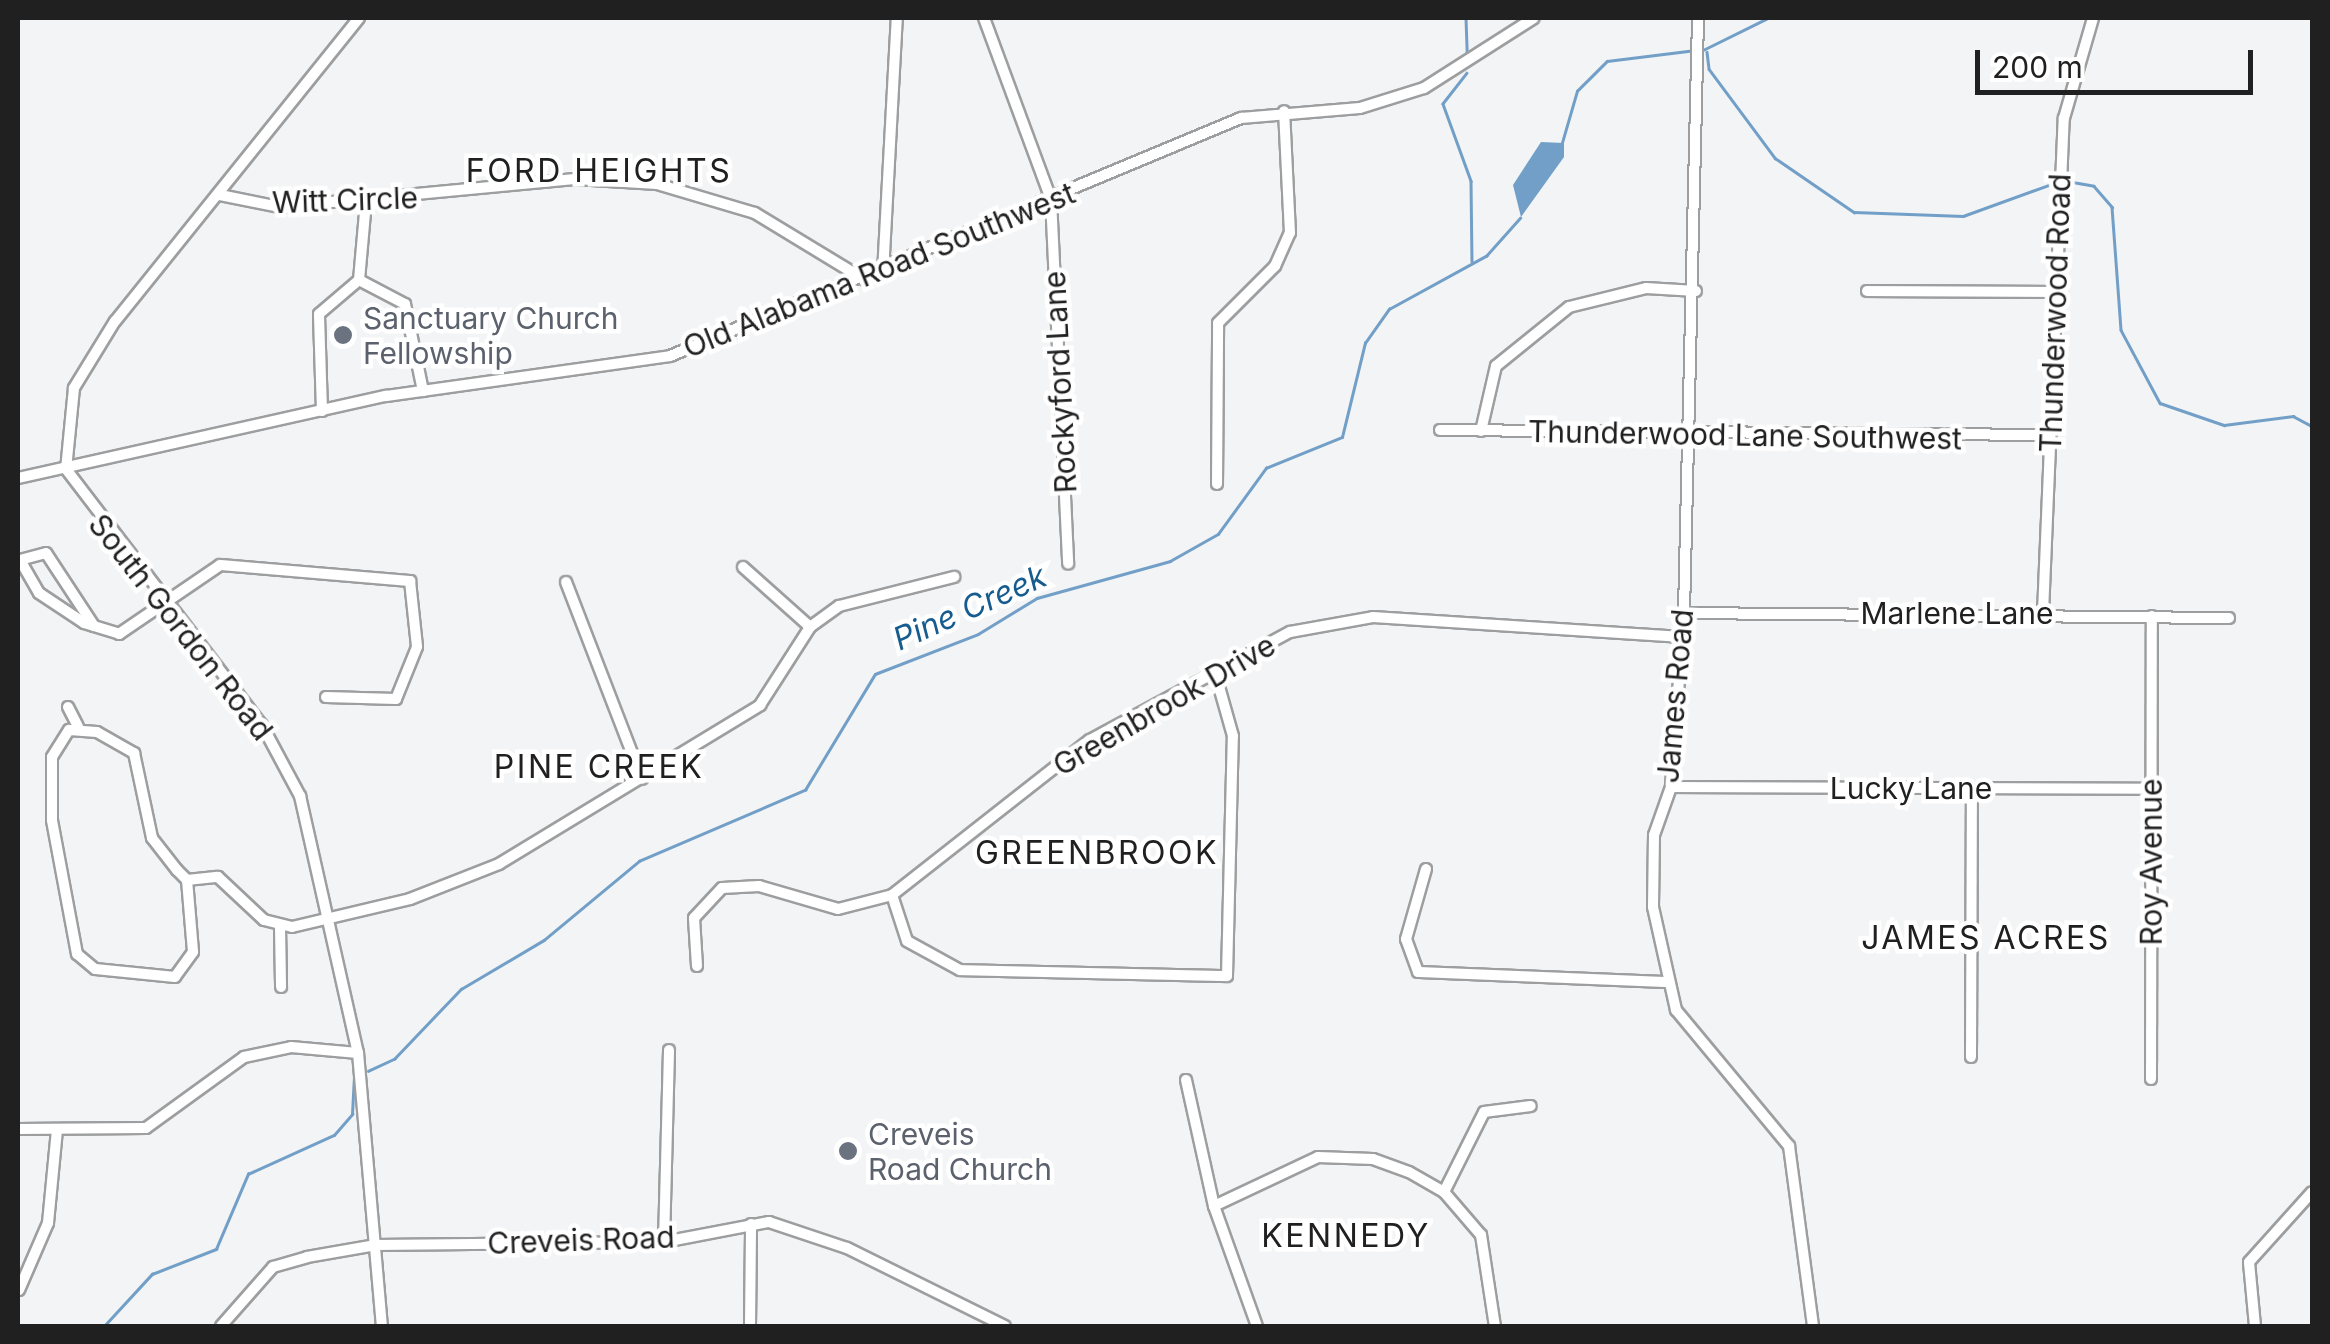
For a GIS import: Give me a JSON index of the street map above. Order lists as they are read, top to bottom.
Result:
{
  "streets": {
    "street": [
      "Witt Circle",
      "Old Alabama Road Southwest",
      "Thunderwood Road",
      "Rockyford Lane",
      "Thunderwood Lane Southwest",
      "Marlene Lane",
      "South Gordon Road",
      "James Road",
      "Greenbrook Drive",
      "Lucky Lane",
      "Roy Avenue",
      "Creveis Road"
    ]
  },
  "crossings": [
    ["Witt Circle", "Old Alabama Road Southwest"],
    ["Old Alabama Road Southwest", "Rockyford Lane"],
    ["Old Alabama Road Southwest", "South Gordon Road"],
    ["Thunderwood Road", "Thunderwood Lane Southwest"],
    ["Thunderwood Road", "Marlene Lane"],
    ["Thunderwood Lane Southwest", "James Road"],
    ["Marlene Lane", "James Road"],
    ["Marlene Lane", "Roy Avenue"],
    ["South Gordon Road", "Creveis Road"],
    ["James Road", "Greenbrook Drive"],
    ["James Road", "Lucky Lane"],
    ["Lucky Lane", "Roy Avenue"]
  ],
  "districts": [
    "FORD HEIGHTS",
    "PINE CREEK",
    "GREENBROOK",
    "JAMES ACRES",
    "KENNEDY"
  ],
  "water": ["Pine Creek"],
  "places": ["Sanctuary Church Fellowship", "Creveis Road Church"],
  "scale_bar": "200 m"
}
